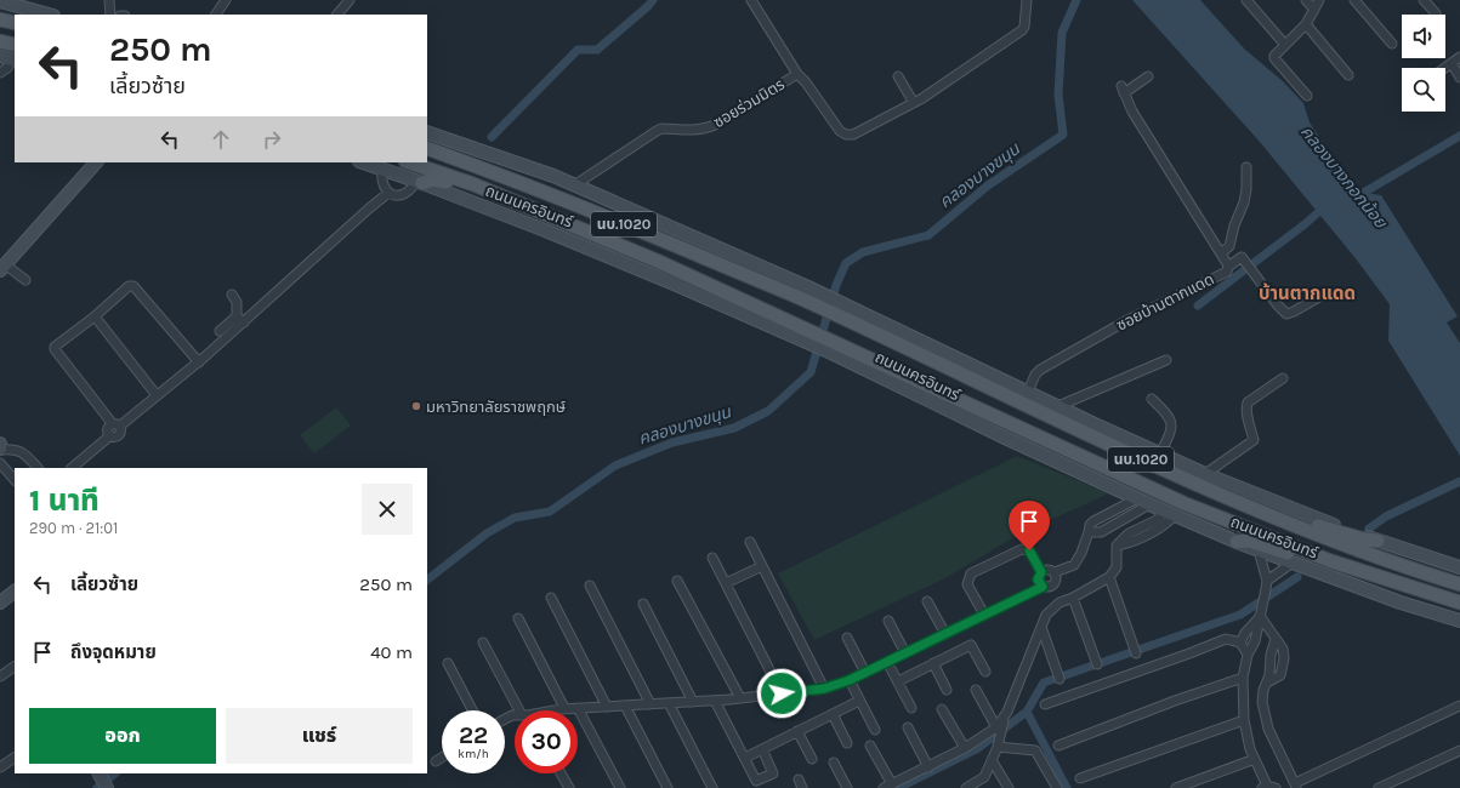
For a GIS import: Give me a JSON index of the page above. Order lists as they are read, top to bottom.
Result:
{
  "streets": {
    "main road": ["ถนนนครอินทร์", "นบ.1020"],
    "street": ["ซอยร่วมมิตร", "ซอยบ้านตากแดด"]
  },
  "crossings": [
    ["ซอยร่วมมิตร", "ถนนนครอินทร์"],
    ["ถนนนครอินทร์", "ซอยบ้านตากแดด"]
  ],
  "districts": ["บ้านตากแดด"],
  "water": ["คลองบางขนุน", "คลองบางกอกน้อย"],
  "places": ["มหาวิทยาลัยราชพฤกษ์"],
  "page": {
    "turn": ["250 m", "เลี้ยวซ้าย"],
    "heading": ["1 นาที", "290 m · 21:01"],
    "list": [
      {
        "name": "เลี้ยวซ้าย",
        "value": "250 m"
      },
      {
        "name": "ถึงจุดหมาย",
        "value": "40 m"
      }
    ],
    "buttons": ["ออก", "แชร์"],
    "speed": "22 km/h",
    "limit": "30"
  }
}
